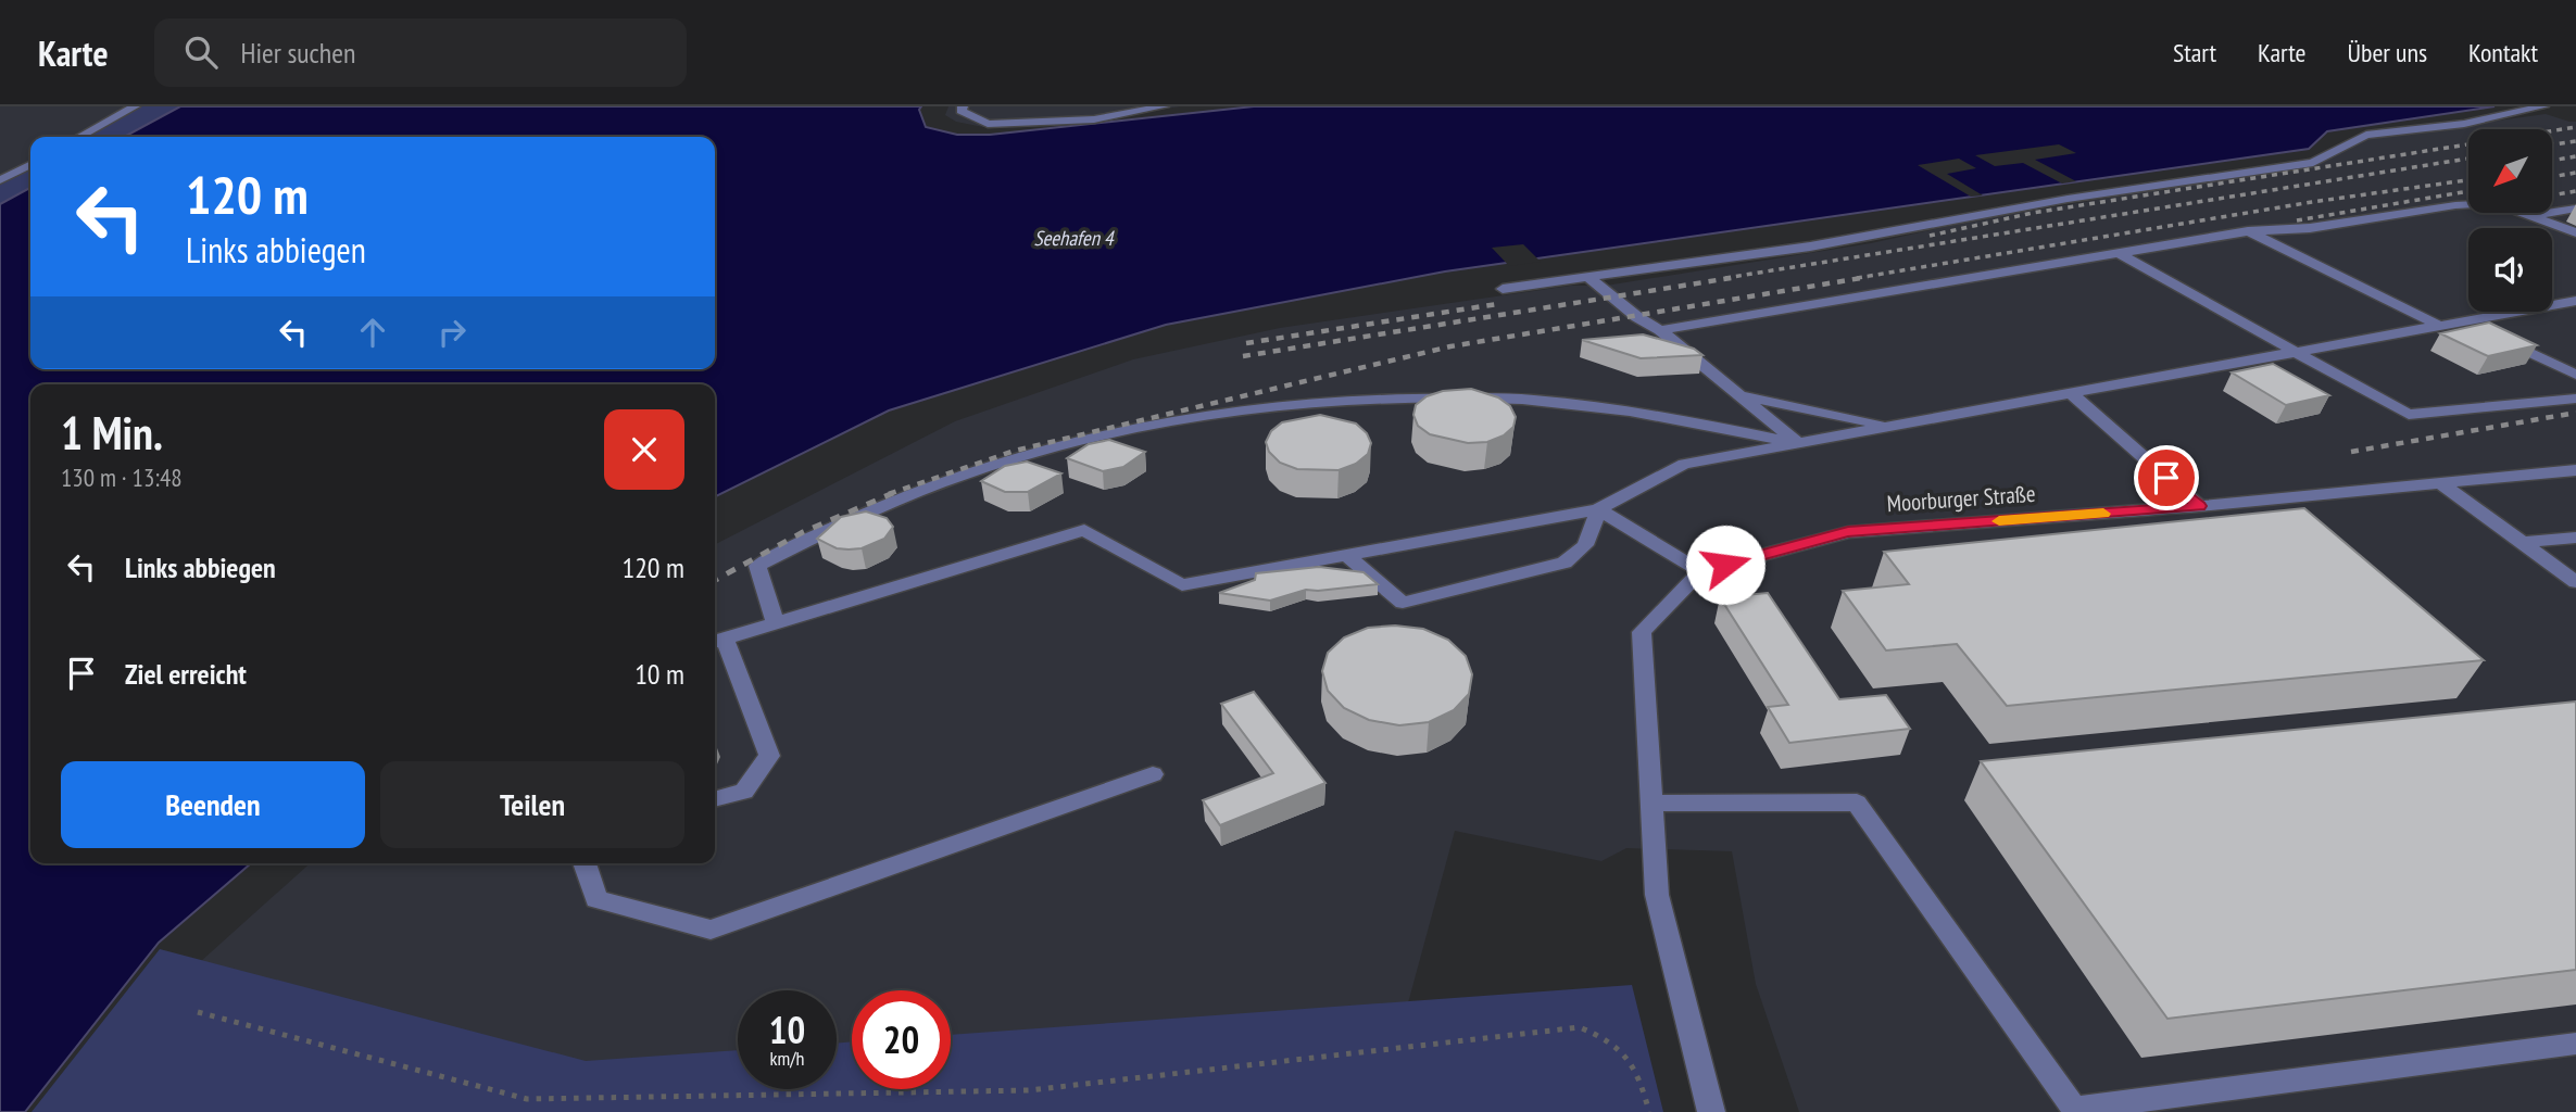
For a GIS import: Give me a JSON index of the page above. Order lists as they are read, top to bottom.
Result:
{
  "streets": {
    "street": ["Moorburger Straße"]
  },
  "water": ["Seehafen 4"],
  "north": "bottom left",
  "page": {
    "header": "Karte",
    "search": "Hier suchen",
    "nav": [
      "Start",
      "Karte",
      "Über uns",
      "Kontakt"
    ],
    "turn": ["120 m", "Links abbiegen"],
    "heading": ["1 Min.", "130 m · 13:48"],
    "list": [
      {
        "name": "Links abbiegen",
        "value": "120 m"
      },
      {
        "name": "Ziel erreicht",
        "value": "10 m"
      }
    ],
    "buttons": ["Beenden", "Teilen"],
    "speed": "10 km/h",
    "limit": "20"
  }
}
